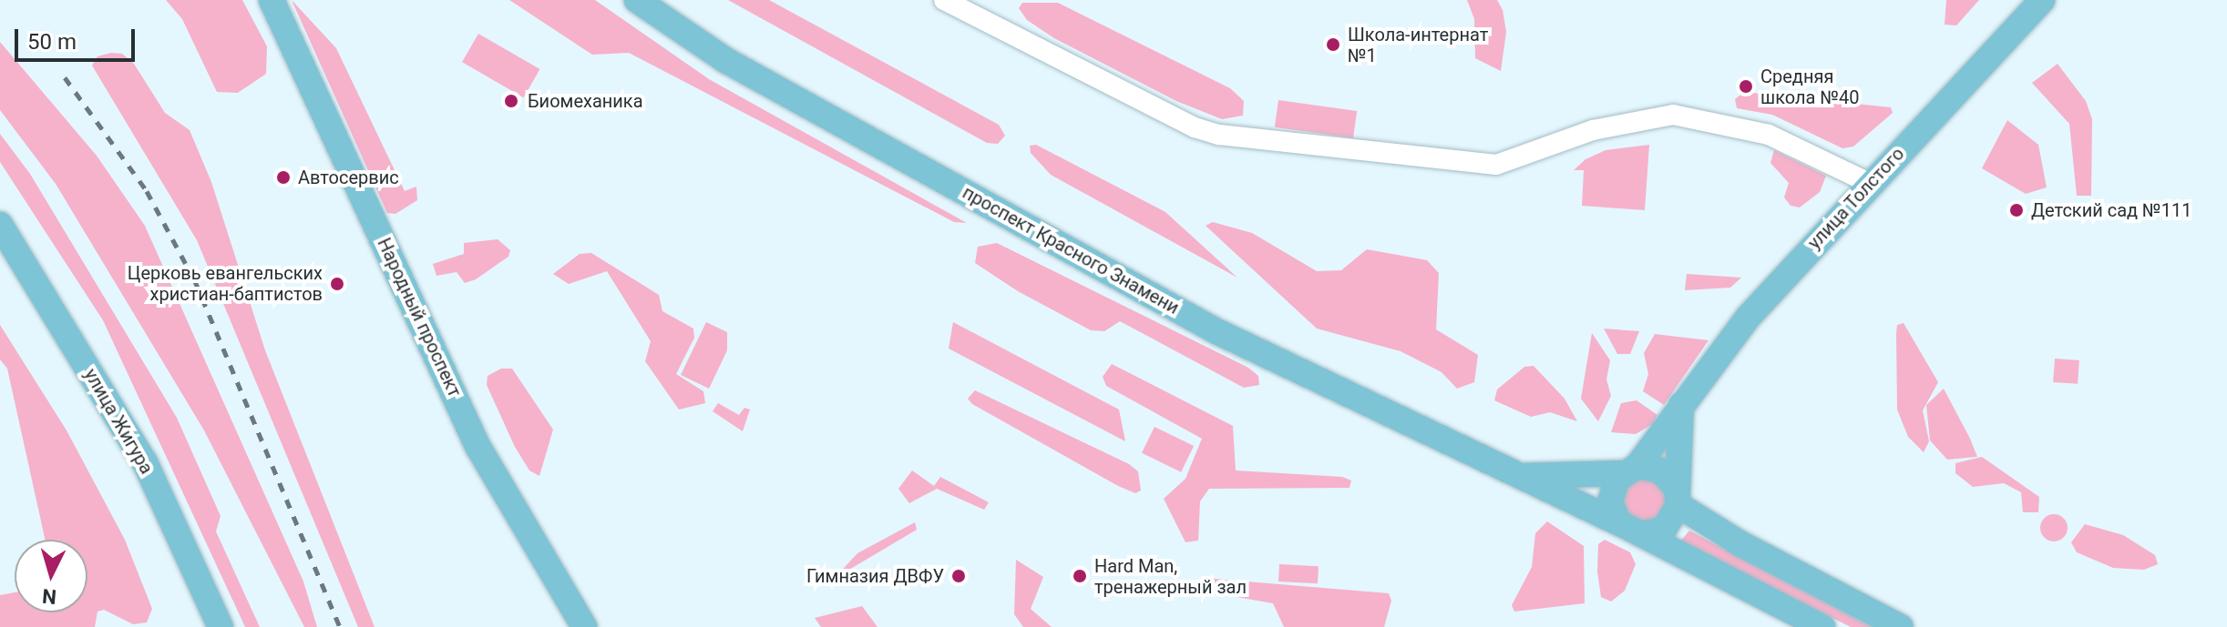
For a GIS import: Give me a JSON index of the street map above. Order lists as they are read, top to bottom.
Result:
{
  "streets": {
    "main road": [
      "улица Толстого",
      "проспект Красного Знамени",
      "Народный проспект",
      "улица Жигура"
    ]
  },
  "crossings": [
    ["улица Толстого", "проспект Красного Знамени"]
  ],
  "places": [
    "Школа-интернат №1",
    "Средняя школа №40",
    "Биомеханика",
    "Автосервис",
    "Детский сад №111",
    "Церковь евангельских христиан-баптистов",
    "Гимназия ДВФУ",
    "Hard Man, тренажерный зал"
  ],
  "scale_bar": "50 m",
  "north": "bottom"
}
